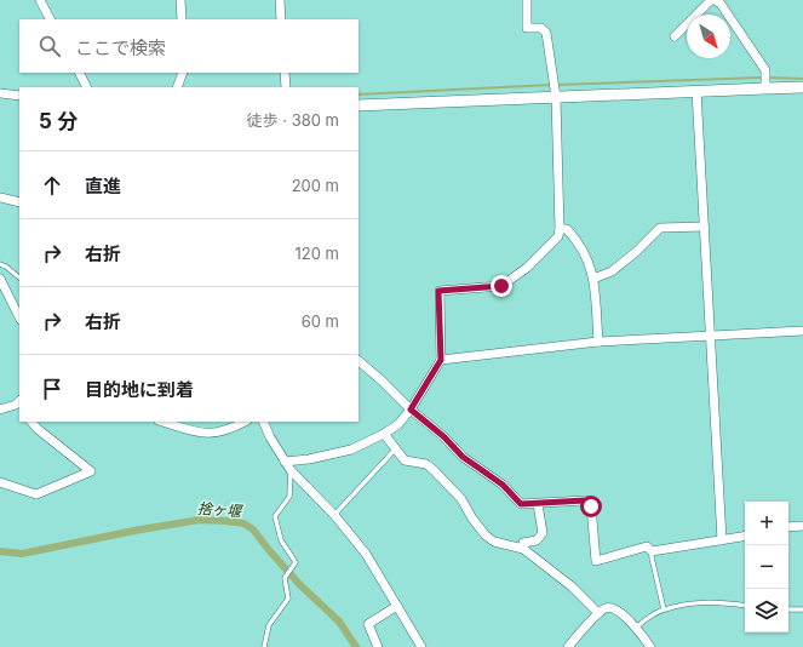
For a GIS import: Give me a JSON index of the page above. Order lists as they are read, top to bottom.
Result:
{
  "water": ["捨ヶ堰"],
  "north": "bottom right",
  "page": {
    "search": "ここで検索",
    "heading": ["5 分", "徒歩 · 380 m"],
    "list": [
      ["直進", "200 m"],
      ["右折", "120 m"],
      ["右折", "60 m"],
      "目的地に到着"
    ],
    "map_buttons": ["+", "−"]
  }
}
